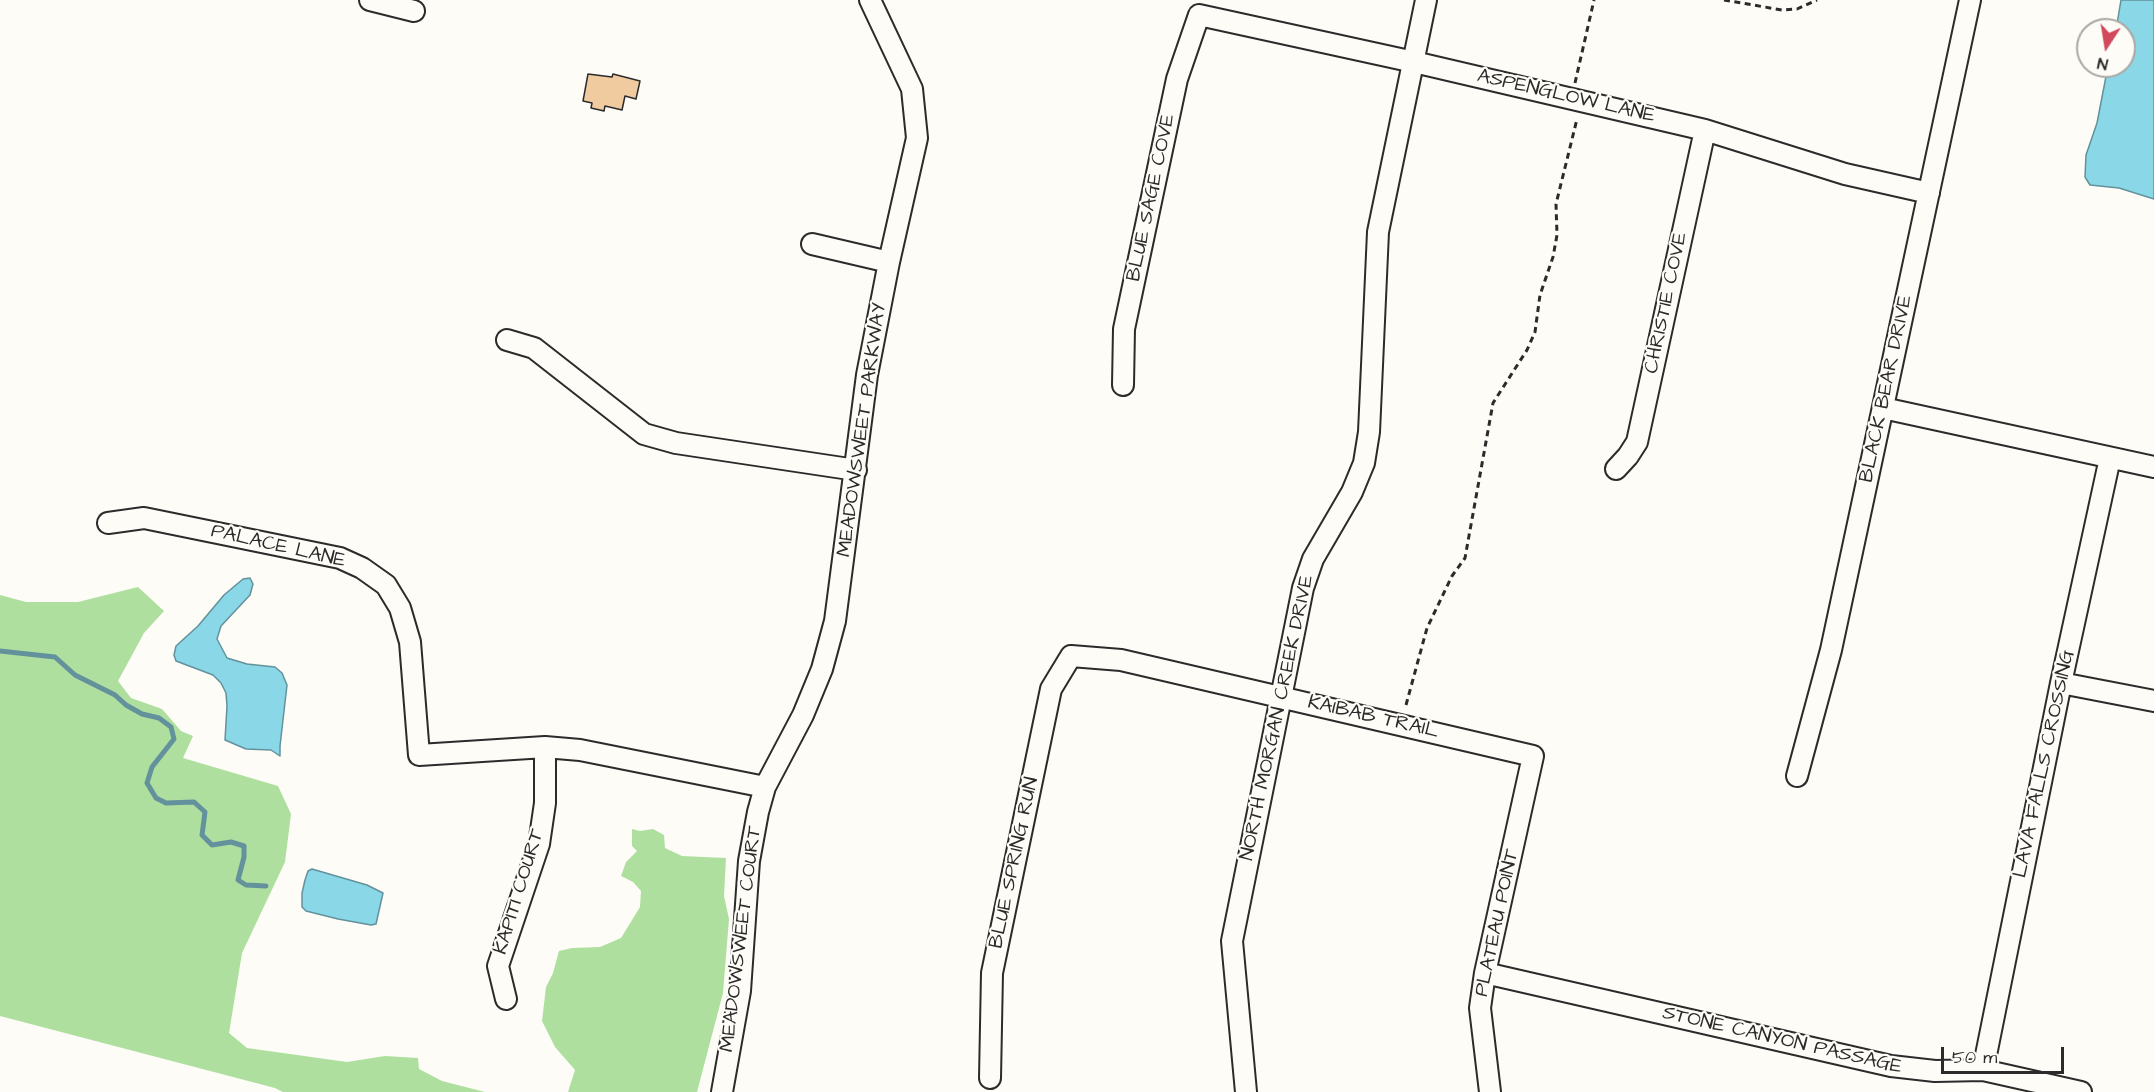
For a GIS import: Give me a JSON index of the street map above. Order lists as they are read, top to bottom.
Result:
{
  "streets": {
    "street": [
      "ASPENGLOW LANE",
      "BLUE SAGE COVE",
      "CHRISTIE COVE",
      "BLACK BEAR DRIVE",
      "MEADOWSWEET PARKWAY",
      "PALACE LANE",
      "NORTH MORGAN CREEK DRIVE",
      "KAIBAB TRAIL",
      "LAVA FALLS CROSSING",
      "BLUE SPRING RUN",
      "KAPITI COURT",
      "PLATEAU POINT",
      "MEADOWSWEET COURT",
      "STONE CANYON PASSAGE"
    ]
  },
  "crossings": [
    ["ASPENGLOW LANE", "BLUE SAGE COVE"],
    ["ASPENGLOW LANE", "CHRISTIE COVE"],
    ["ASPENGLOW LANE", "BLACK BEAR DRIVE"],
    ["ASPENGLOW LANE", "NORTH MORGAN CREEK DRIVE"],
    ["MEADOWSWEET PARKWAY", "PALACE LANE"],
    ["MEADOWSWEET PARKWAY", "MEADOWSWEET COURT"],
    ["PALACE LANE", "KAPITI COURT"],
    ["PALACE LANE", "MEADOWSWEET COURT"],
    ["NORTH MORGAN CREEK DRIVE", "KAIBAB TRAIL"],
    ["KAIBAB TRAIL", "BLUE SPRING RUN"],
    ["KAIBAB TRAIL", "PLATEAU POINT"],
    ["LAVA FALLS CROSSING", "STONE CANYON PASSAGE"],
    ["PLATEAU POINT", "STONE CANYON PASSAGE"]
  ],
  "scale_bar": "50 m",
  "north": "bottom"
}
